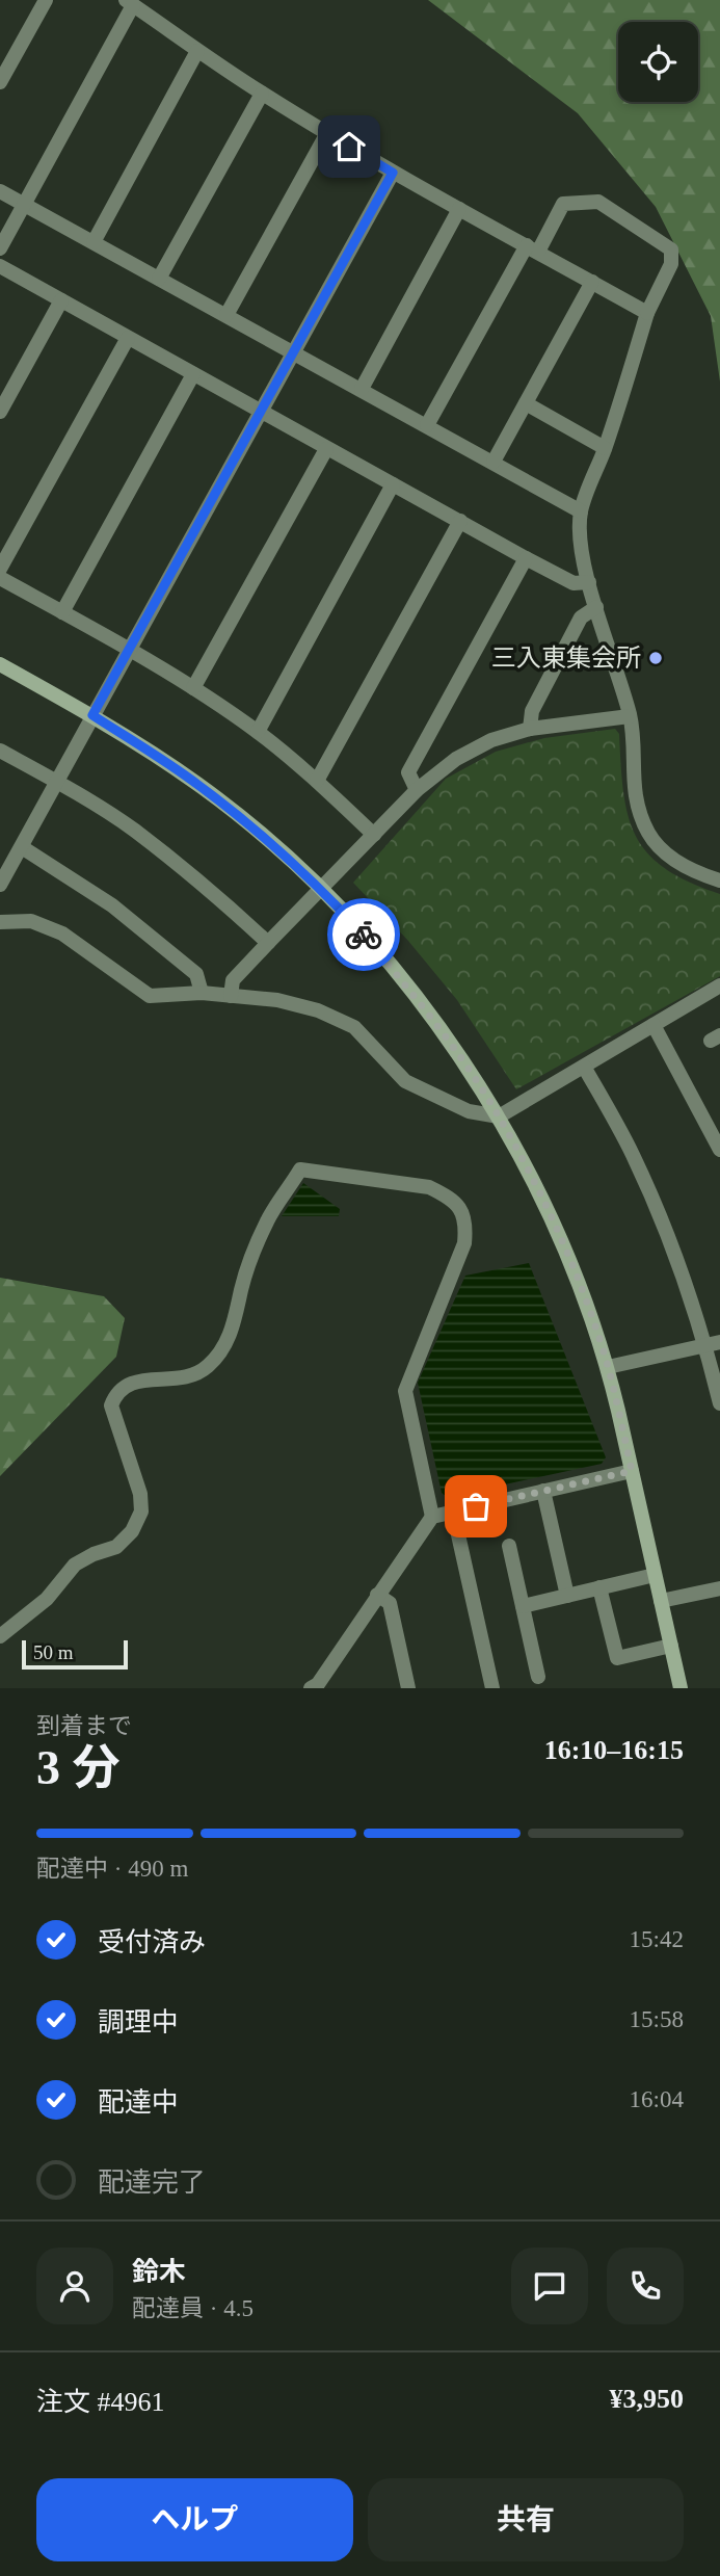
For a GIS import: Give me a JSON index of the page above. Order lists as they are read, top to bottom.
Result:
{
  "places": ["三入東集会所"],
  "scale_bar": "50 m",
  "page": {
    "scale": "50 m",
    "heading": ["3 分", "到着まで", "16:10–16:15"],
    "panel": [
      "鈴木",
      "配達員 · 4.5",
      "注文 #4961",
      "¥3,950"
    ],
    "bar": "配達中 · 490 m",
    "list": [
      ["受付済み", "15:42"],
      ["調理中", "15:58"],
      ["配達中", "16:04"],
      "配達完了"
    ],
    "buttons": ["ヘルプ", "共有"]
  }
}
